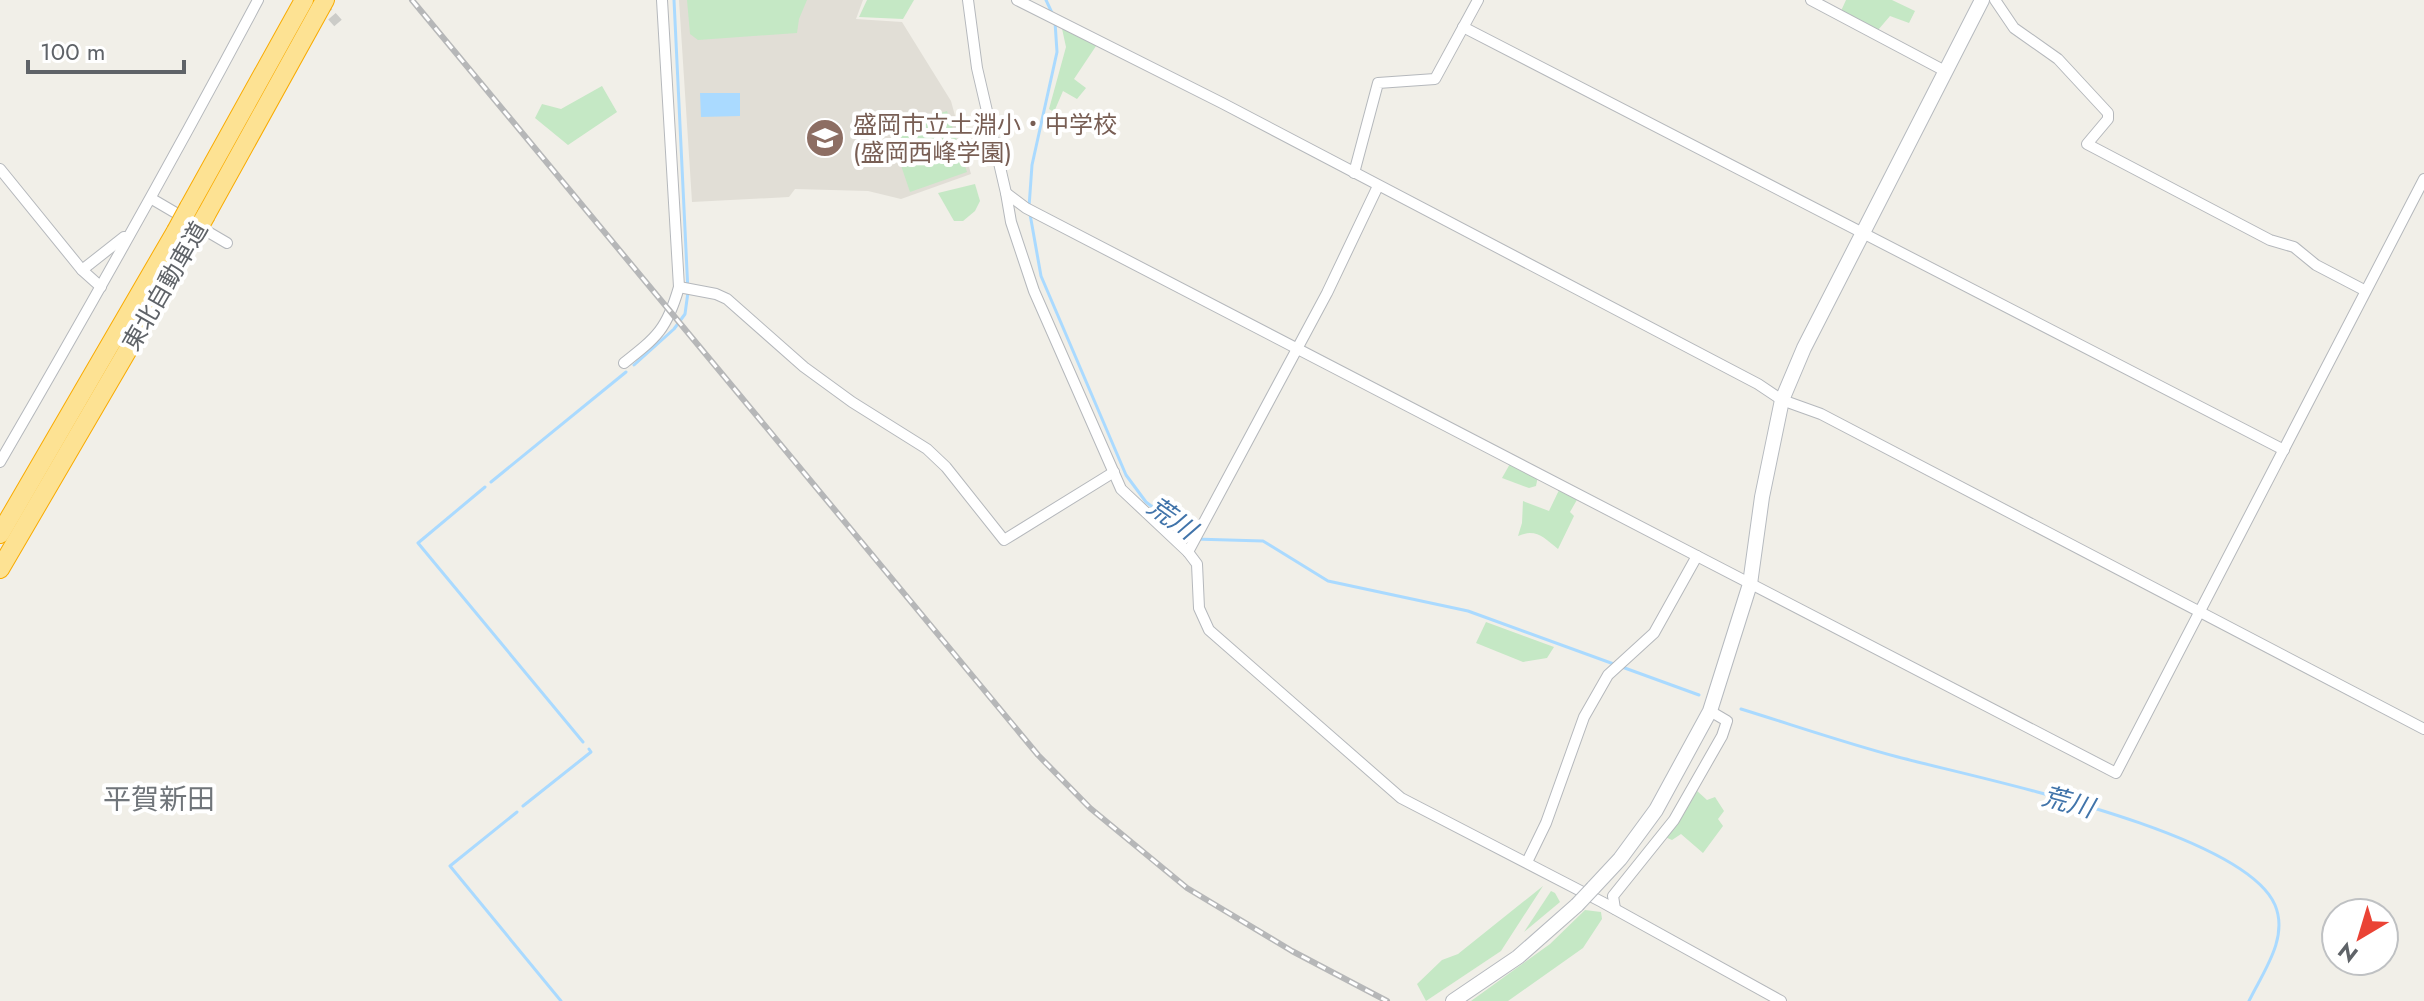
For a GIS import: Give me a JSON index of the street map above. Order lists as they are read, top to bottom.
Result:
{
  "streets": {
    "highway": ["東北自動車道"]
  },
  "districts": ["平賀新田"],
  "water": ["荒川"],
  "places": {
    "school or university": ["盛岡市立土淵小・中学校 (盛岡西峰学園)"]
  },
  "scale_bar": "100 m",
  "north": "bottom left"
}
